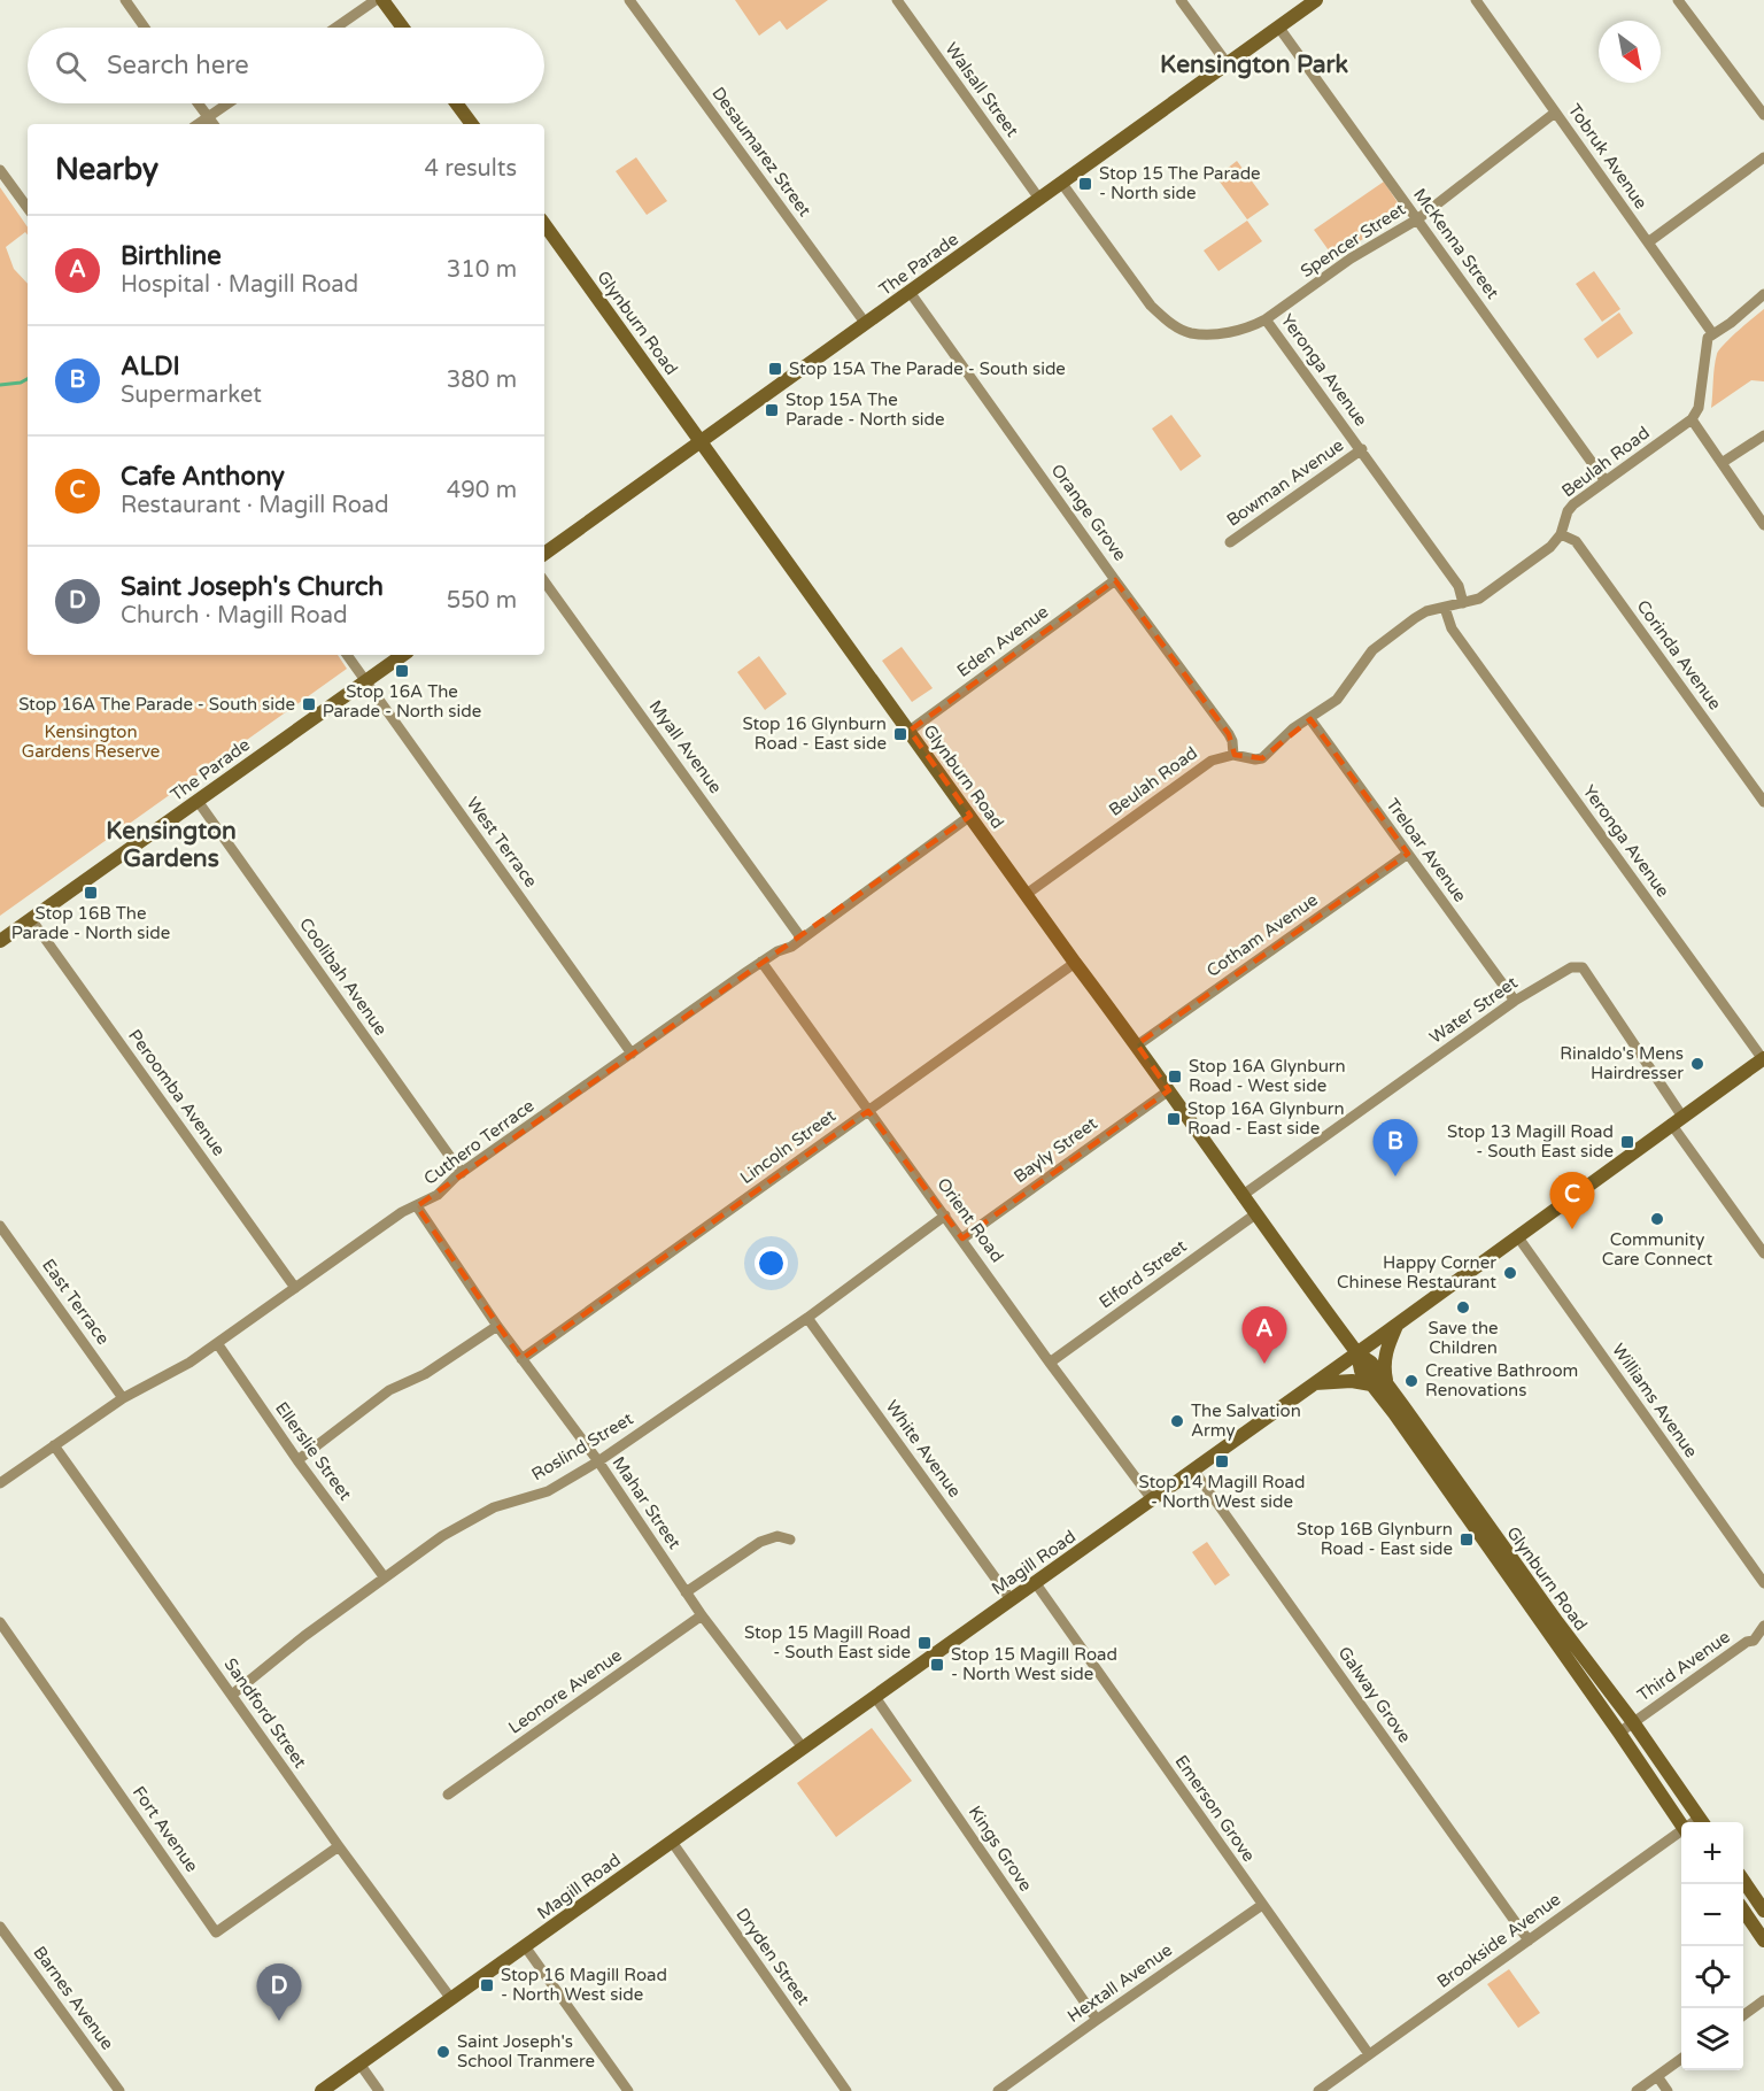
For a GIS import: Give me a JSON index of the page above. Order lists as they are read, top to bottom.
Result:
{
  "streets": {
    "main road": ["The Parade", "Glynburn Road", "Magill Road"],
    "street": [
      "Walsall Street",
      "Desaumarez Street",
      "Tobruk Avenue",
      "Spencer Street",
      "McKenna Street",
      "Yeronga Avenue",
      "Beulah Road",
      "Bowman Avenue",
      "Orange Grove",
      "Eden Avenue",
      "Corinda Avenue",
      "Myall Avenue",
      "West Terrace",
      "Treloar Avenue",
      "Cotham Avenue",
      "Coolibah Avenue",
      "Water Street",
      "Peroomba Avenue",
      "Cuthero Terrace",
      "Lincoln Street",
      "Bayly Street",
      "Orient Road",
      "Elford Street",
      "East Terrace",
      "Williams Avenue",
      "Roslind Street",
      "White Avenue",
      "Ellerslie Street",
      "Mahar Street",
      "Third Avenue",
      "Leonore Avenue",
      "Galway Grove",
      "Sandford Street",
      "Emerson Grove",
      "Fort Avenue",
      "Kings Grove",
      "Brookside Avenue",
      "Dryden Street",
      "Hextall Avenue",
      "Barnes Avenue"
    ]
  },
  "crossings": [
    ["Walsall Street", "The Parade"],
    ["Desaumarez Street", "The Parade"],
    ["Tobruk Avenue", "Spencer Street"],
    ["Spencer Street", "McKenna Street"],
    ["Spencer Street", "Yeronga Avenue"],
    ["McKenna Street", "The Parade"],
    ["McKenna Street", "Beulah Road"],
    ["The Parade", "Glynburn Road"],
    ["The Parade", "Yeronga Avenue"],
    ["The Parade", "Orange Grove"],
    ["The Parade", "West Terrace"],
    ["The Parade", "Coolibah Avenue"],
    ["The Parade", "Peroomba Avenue"],
    ["Glynburn Road", "Beulah Road"],
    ["Glynburn Road", "Eden Avenue"],
    ["Glynburn Road", "Cotham Avenue"],
    ["Glynburn Road", "Water Street"],
    ["Glynburn Road", "Cuthero Terrace"],
    ["Glynburn Road", "Lincoln Street"],
    ["Glynburn Road", "Bayly Street"],
    ["Glynburn Road", "Elford Street"],
    ["Glynburn Road", "Magill Road"],
    ["Glynburn Road", "Third Avenue"],
    ["Yeronga Avenue", "Beulah Road"],
    ["Yeronga Avenue", "Bowman Avenue"],
    ["Yeronga Avenue", "Magill Road"],
    ["Beulah Road", "Orange Grove"],
    ["Beulah Road", "Corinda Avenue"],
    ["Beulah Road", "Treloar Avenue"],
    ["Orange Grove", "Eden Avenue"],
    ["Myall Avenue", "Cuthero Terrace"],
    ["West Terrace", "Cuthero Terrace"],
    ["Treloar Avenue", "Cotham Avenue"],
    ["Treloar Avenue", "Water Street"],
    ["Coolibah Avenue", "Cuthero Terrace"],
    ["Water Street", "Magill Road"],
    ["Peroomba Avenue", "Cuthero Terrace"],
    ["Cuthero Terrace", "Orient Road"],
    ["Cuthero Terrace", "East Terrace"],
    ["Cuthero Terrace", "Ellerslie Street"],
    ["Cuthero Terrace", "Mahar Street"],
    ["Cuthero Terrace", "Sandford Street"],
    ["Lincoln Street", "Orient Road"],
    ["Lincoln Street", "Mahar Street"],
    ["Bayly Street", "Orient Road"],
    ["Orient Road", "Elford Street"],
    ["Orient Road", "Roslind Street"],
    ["Orient Road", "Magill Road"],
    ["Williams Avenue", "Magill Road"],
    ["Roslind Street", "White Avenue"],
    ["Roslind Street", "Ellerslie Street"],
    ["Roslind Street", "Mahar Street"],
    ["Roslind Street", "Sandford Street"],
    ["White Avenue", "Magill Road"],
    ["Mahar Street", "Magill Road"],
    ["Mahar Street", "Leonore Avenue"],
    ["Magill Road", "Galway Grove"],
    ["Magill Road", "Sandford Street"],
    ["Magill Road", "Emerson Grove"],
    ["Magill Road", "Kings Grove"],
    ["Magill Road", "Dryden Street"],
    ["Galway Grove", "Brookside Avenue"],
    ["Sandford Street", "Fort Avenue"],
    ["Emerson Grove", "Brookside Avenue"],
    ["Emerson Grove", "Hextall Avenue"],
    ["Kings Grove", "Hextall Avenue"]
  ],
  "districts": ["Kensington Park", "Kensington Gardens"],
  "parks": ["Kensington Gardens Reserve"],
  "places": {
    "transit": [
      "Stop 15 The Parade - North side",
      "Stop 15A The Parade - South side",
      "Stop 15A The Parade - North side",
      "Stop 16A The Parade - North side",
      "Stop 16A The Parade - South side",
      "Stop 16 Glynburn Road - East side",
      "Stop 16B The Parade - North side",
      "Stop 16A Glynburn Road - West side",
      "Stop 16A Glynburn Road - East side",
      "Stop 13 Magill Road - South East side",
      "Stop 14 Magill Road - North West side",
      "Stop 16B Glynburn Road - East side",
      "Stop 15 Magill Road - South East side",
      "Stop 15 Magill Road - North West side",
      "Stop 16 Magill Road - North West side"
    ],
    "other": [
      "Rinaldo's Mens Hairdresser",
      "Community Care Connect",
      "Happy Corner Chinese Restaurant",
      "Save the Children",
      "Creative Bathroom Renovations",
      "The Salvation Army",
      "Saint Joseph's School Tranmere"
    ]
  },
  "north": "bottom right",
  "page": {
    "search": "Search here",
    "heading": ["Nearby", "4 results"],
    "list": [
      {
        "mark": "A",
        "name": "Birthline",
        "note": "Hospital · Magill Road",
        "value": "310 m"
      },
      {
        "mark": "B",
        "name": "ALDI",
        "note": "Supermarket",
        "value": "380 m"
      },
      {
        "mark": "C",
        "name": "Cafe Anthony",
        "note": "Restaurant · Magill Road",
        "value": "490 m"
      },
      {
        "mark": "D",
        "name": "Saint Joseph's Church",
        "note": "Church · Magill Road",
        "value": "550 m"
      }
    ],
    "pins": [
      "B",
      "C",
      "A",
      "D"
    ],
    "map_buttons": ["+", "−"]
  }
}
